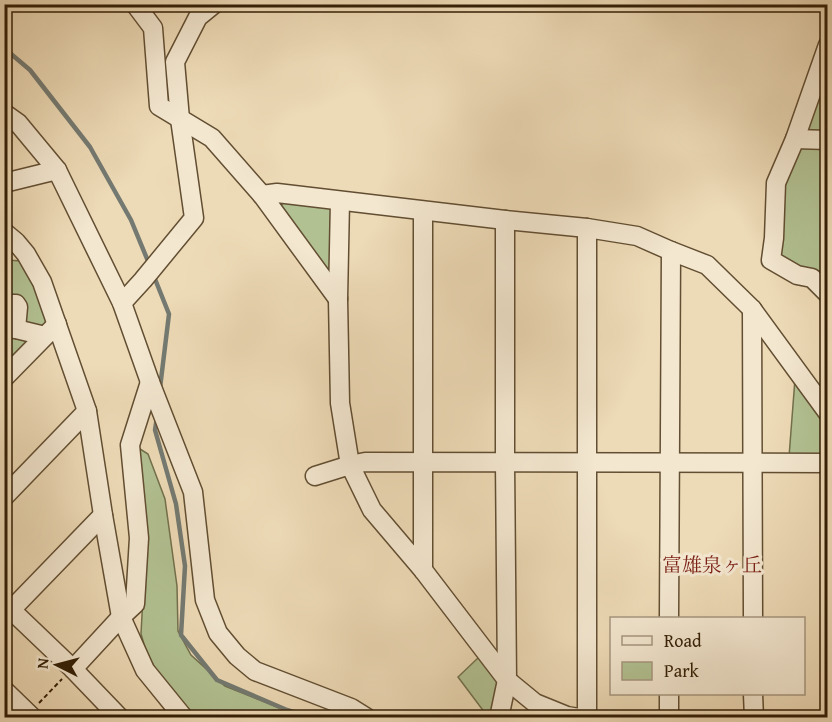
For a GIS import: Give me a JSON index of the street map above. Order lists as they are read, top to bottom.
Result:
{
  "districts": ["富雄泉ヶ丘"],
  "legend": ["Road", "Park"],
  "north": "left"
}
